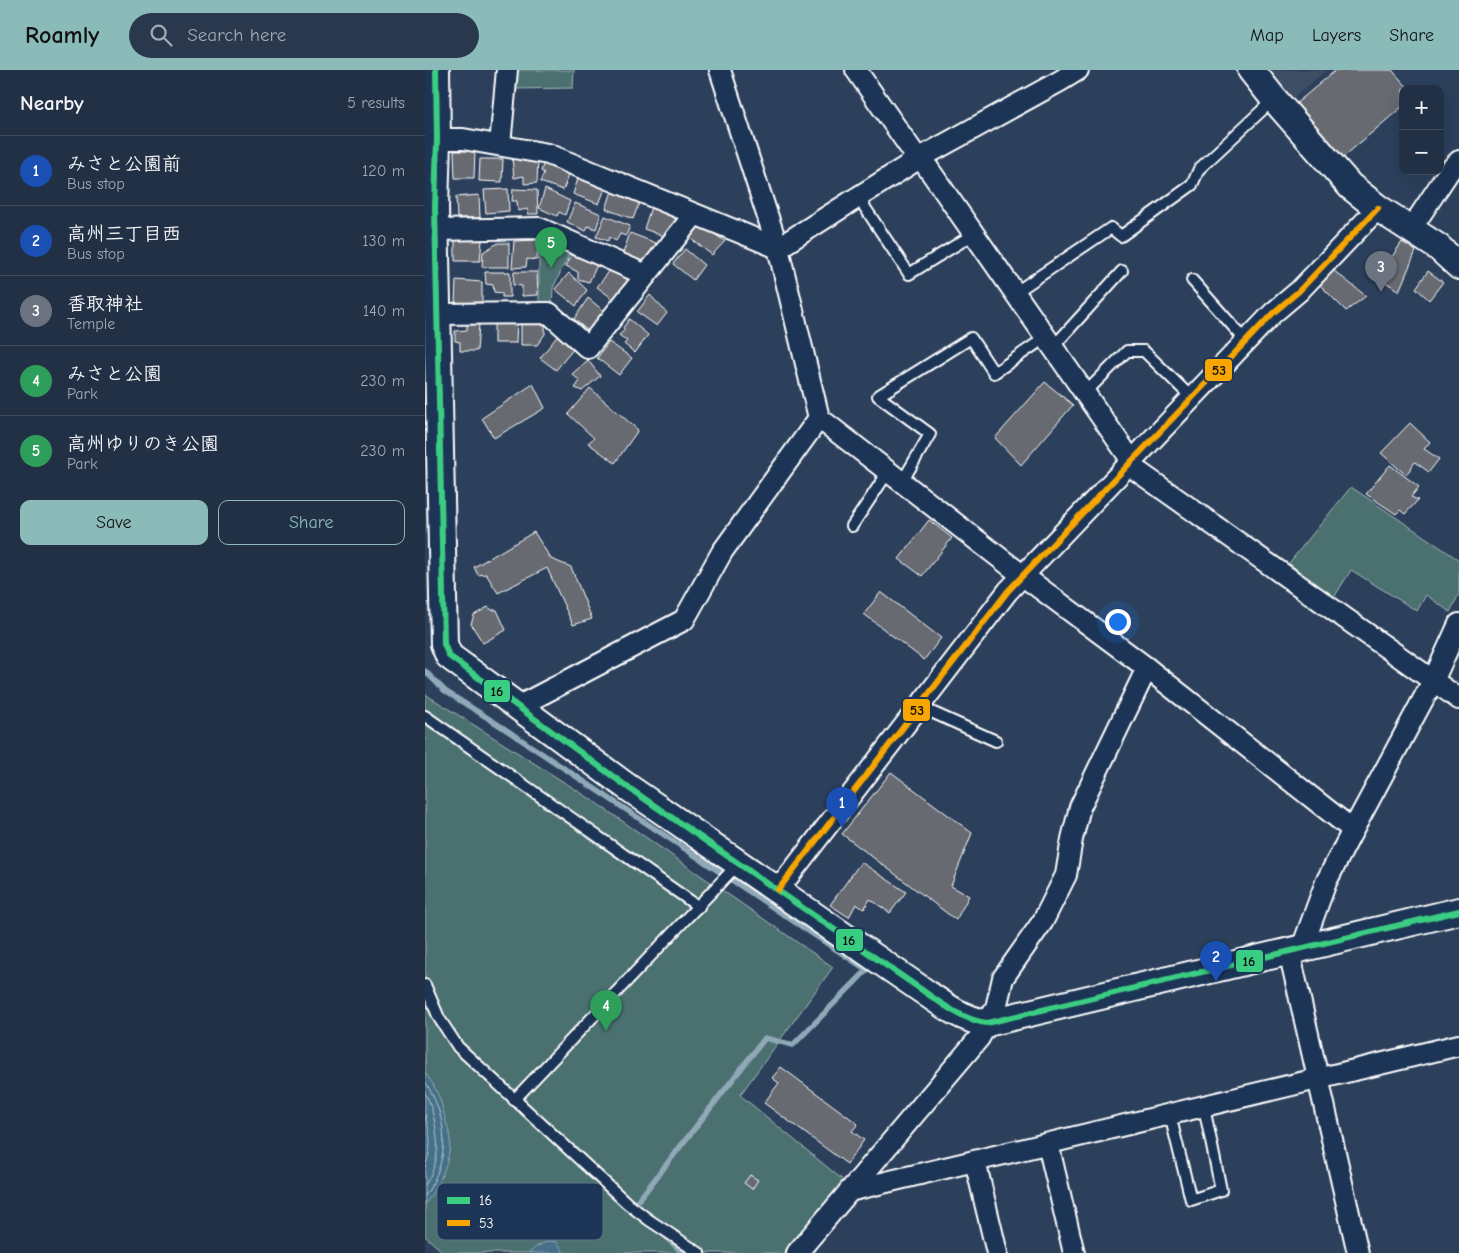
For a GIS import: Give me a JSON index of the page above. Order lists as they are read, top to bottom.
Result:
{
  "lines": ["transit line 16", "transit line 53"],
  "legend": ["16", "53"],
  "page": {
    "header": "Roamly",
    "search": "Search here",
    "nav": ["Map", "Layers", "Share"],
    "heading": ["Nearby", "5 results"],
    "map_buttons": ["+", "−"],
    "list": [
      {
        "mark": "1",
        "name": "みさと公園前",
        "note": "Bus stop",
        "value": "120 m"
      },
      {
        "mark": "2",
        "name": "高州三丁目西",
        "note": "Bus stop",
        "value": "130 m"
      },
      {
        "mark": "3",
        "name": "香取神社",
        "note": "Temple",
        "value": "140 m"
      },
      {
        "mark": "4",
        "name": "みさと公園",
        "note": "Park",
        "value": "230 m"
      },
      {
        "mark": "5",
        "name": "高州ゆりのき公園",
        "note": "Park",
        "value": "230 m"
      }
    ],
    "pins": [
      "5",
      "3",
      "1",
      "2",
      "4"
    ],
    "buttons": ["Save", "Share"]
  }
}
